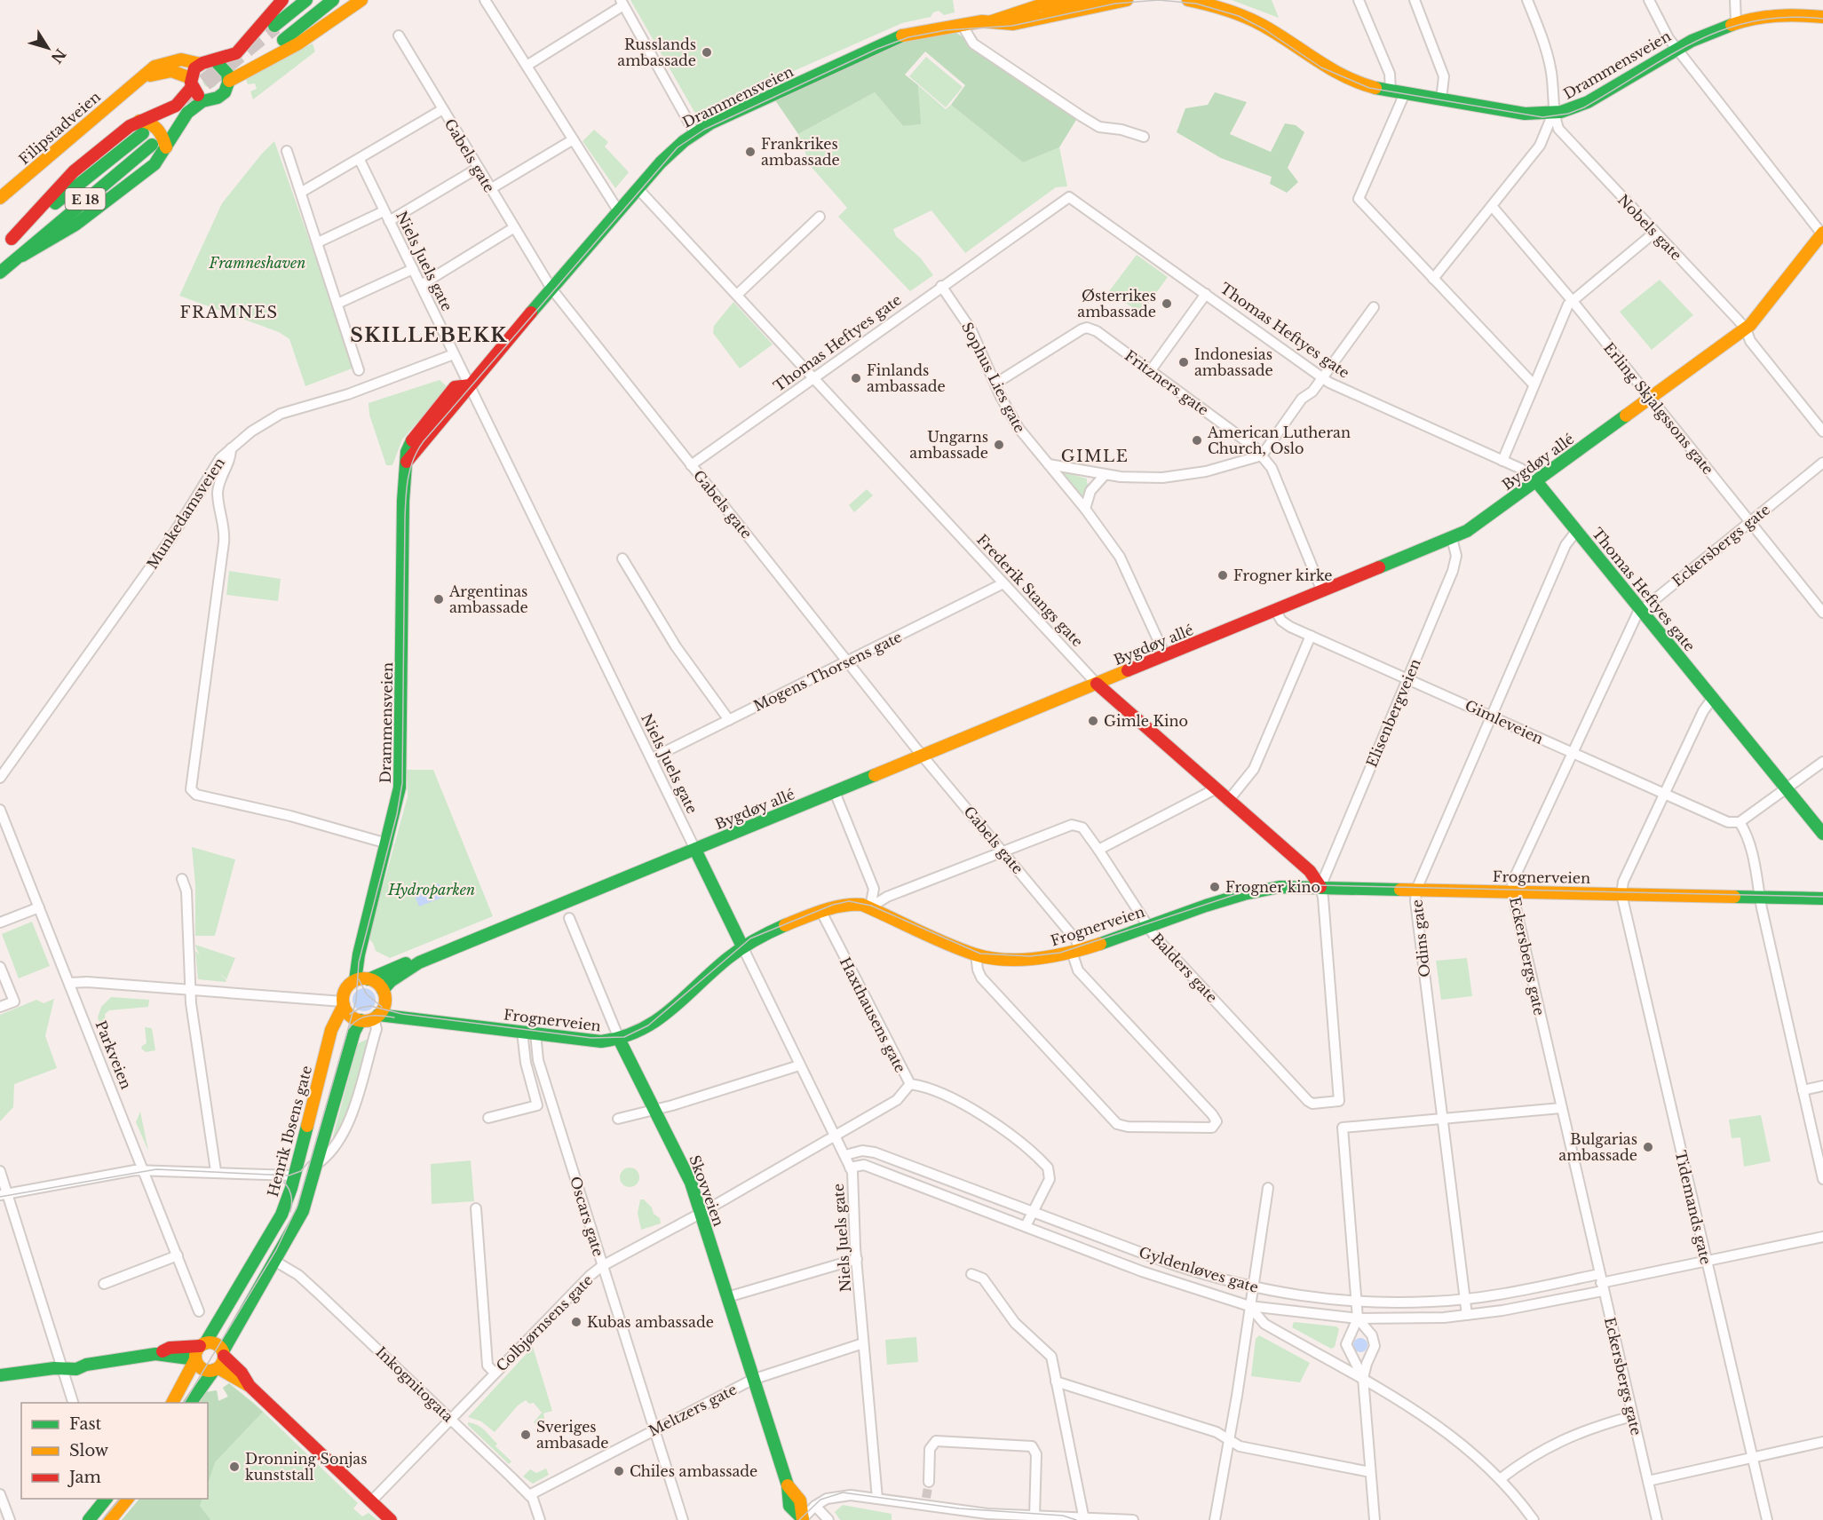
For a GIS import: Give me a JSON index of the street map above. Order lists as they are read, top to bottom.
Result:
{
  "streets": {
    "main road": [
      "Drammensveien",
      "Filipstadveien",
      "E 18",
      "Niels Juels gate",
      "Thomas Heftyes gate",
      "Bygdøy allé",
      "Frederik Stangs gate",
      "Frognerveien",
      "Henrik Ibsens gate",
      "Skovveien"
    ],
    "street": [
      "Gabels gate",
      "Nobels gate",
      "Sophus Lies gate",
      "Fritzners gate",
      "Erling Skjalgssons gate",
      "Munkedamsveien",
      "Eckersbergs gate",
      "Mogens Thorsens gate",
      "Elisenbergveien",
      "Gimleveien",
      "Odins gate",
      "Balders gate",
      "Haxthausens gate",
      "Parkveien",
      "Tidemands gate",
      "Oscars gate",
      "Gyldenløves gate",
      "Colbjørnsens gate",
      "Inkognitogata",
      "Meltzers gate"
    ]
  },
  "crossings": [
    ["Drammensveien", "Gabels gate"],
    ["Drammensveien", "Nobels gate"],
    ["Drammensveien", "Niels Juels gate"],
    ["Drammensveien", "Bygdøy allé"],
    ["Drammensveien", "Frederik Stangs gate"],
    ["Drammensveien", "Frognerveien"],
    ["Drammensveien", "Henrik Ibsens gate"],
    ["Gabels gate", "Thomas Heftyes gate"],
    ["Gabels gate", "Bygdøy allé"],
    ["Gabels gate", "Mogens Thorsens gate"],
    ["Gabels gate", "Frognerveien"],
    ["Gabels gate", "Balders gate"],
    ["Nobels gate", "Bygdøy allé"],
    ["Niels Juels gate", "Bygdøy allé"],
    ["Niels Juels gate", "Munkedamsveien"],
    ["Niels Juels gate", "Mogens Thorsens gate"],
    ["Niels Juels gate", "Frognerveien"],
    ["Niels Juels gate", "Gyldenløves gate"],
    ["Niels Juels gate", "Colbjørnsens gate"],
    ["Niels Juels gate", "Meltzers gate"],
    ["Thomas Heftyes gate", "Sophus Lies gate"],
    ["Thomas Heftyes gate", "Bygdøy allé"],
    ["Thomas Heftyes gate", "Eckersbergs gate"],
    ["Thomas Heftyes gate", "Frederik Stangs gate"],
    ["Thomas Heftyes gate", "Odins gate"],
    ["Sophus Lies gate", "Fritzners gate"],
    ["Sophus Lies gate", "Bygdøy allé"],
    ["Fritzners gate", "Bygdøy allé"],
    ["Erling Skjalgssons gate", "Bygdøy allé"],
    ["Erling Skjalgssons gate", "Eckersbergs gate"],
    ["Bygdøy allé", "Frederik Stangs gate"],
    ["Bygdøy allé", "Elisenbergveien"],
    ["Bygdøy allé", "Gimleveien"],
    ["Bygdøy allé", "Frognerveien"],
    ["Bygdøy allé", "Henrik Ibsens gate"],
    ["Eckersbergs gate", "Gimleveien"],
    ["Eckersbergs gate", "Frognerveien"],
    ["Eckersbergs gate", "Gyldenløves gate"],
    ["Frederik Stangs gate", "Mogens Thorsens gate"],
    ["Frederik Stangs gate", "Elisenbergveien"],
    ["Frederik Stangs gate", "Frognerveien"],
    ["Frederik Stangs gate", "Balders gate"],
    ["Elisenbergveien", "Gimleveien"],
    ["Elisenbergveien", "Frognerveien"],
    ["Elisenbergveien", "Balders gate"],
    ["Gimleveien", "Odins gate"],
    ["Frognerveien", "Odins gate"],
    ["Frognerveien", "Balders gate"],
    ["Frognerveien", "Haxthausens gate"],
    ["Frognerveien", "Henrik Ibsens gate"],
    ["Frognerveien", "Skovveien"],
    ["Frognerveien", "Tidemands gate"],
    ["Frognerveien", "Oscars gate"],
    ["Odins gate", "Gyldenløves gate"],
    ["Haxthausens gate", "Gyldenløves gate"],
    ["Haxthausens gate", "Colbjørnsens gate"],
    ["Skovveien", "Colbjørnsens gate"],
    ["Skovveien", "Meltzers gate"],
    ["Tidemands gate", "Gyldenløves gate"],
    ["Oscars gate", "Colbjørnsens gate"],
    ["Oscars gate", "Meltzers gate"],
    ["Colbjørnsens gate", "Inkognitogata"],
    ["Inkognitogata", "Meltzers gate"]
  ],
  "districts": ["FRAMNES", "SKILLEBEKK", "GIMLE"],
  "parks": ["Framneshaven", "Hydroparken"],
  "places": [
    "Russlands ambassade",
    "Frankrikes ambassade",
    "Østerrikes ambassade",
    "Indonesias ambassade",
    "Finlands ambassade",
    "American Lutheran Church, Oslo",
    "Ungarns ambassade",
    "Frogner kirke",
    "Argentinas ambassade",
    "Gimle Kino",
    "Frogner kino",
    "Bulgarias ambassade",
    "Kubas ambassade",
    "Sveriges ambasade",
    "Dronning Sonjas kunststall",
    "Chiles ambassade"
  ],
  "legend": ["Fast", "Slow", "Jam"],
  "north": "bottom right"
}
